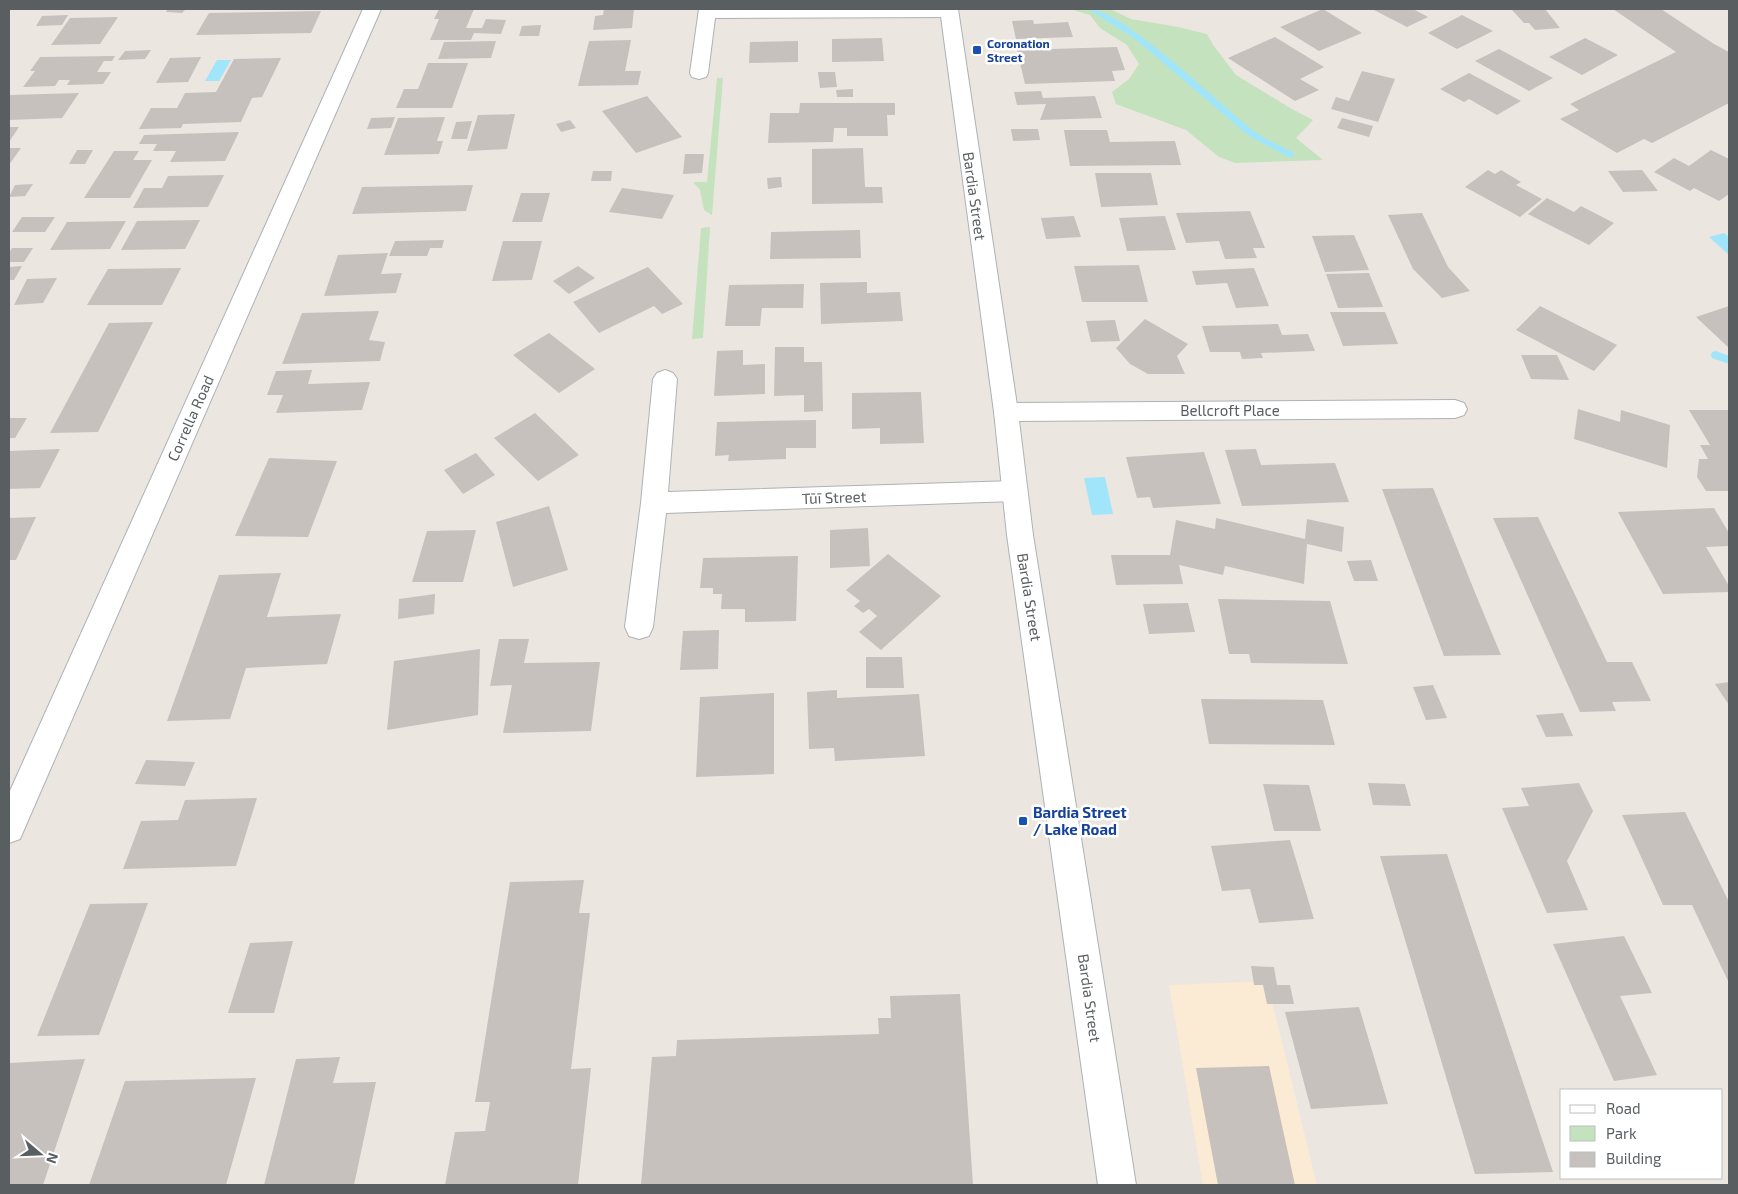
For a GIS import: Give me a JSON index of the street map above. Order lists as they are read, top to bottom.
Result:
{
  "streets": {
    "street": [
      "Bardia Street",
      "Bellcroft Place",
      "Corrella Road",
      "Tūī Street"
    ]
  },
  "crossings": [
    ["Bardia Street", "Bellcroft Place"],
    ["Bardia Street", "Tūī Street"]
  ],
  "places": {
    "transit": ["Coronation Street", "Bardia Street / Lake Road"]
  },
  "legend": ["Road", "Park", "Building"],
  "north": "right"
}
